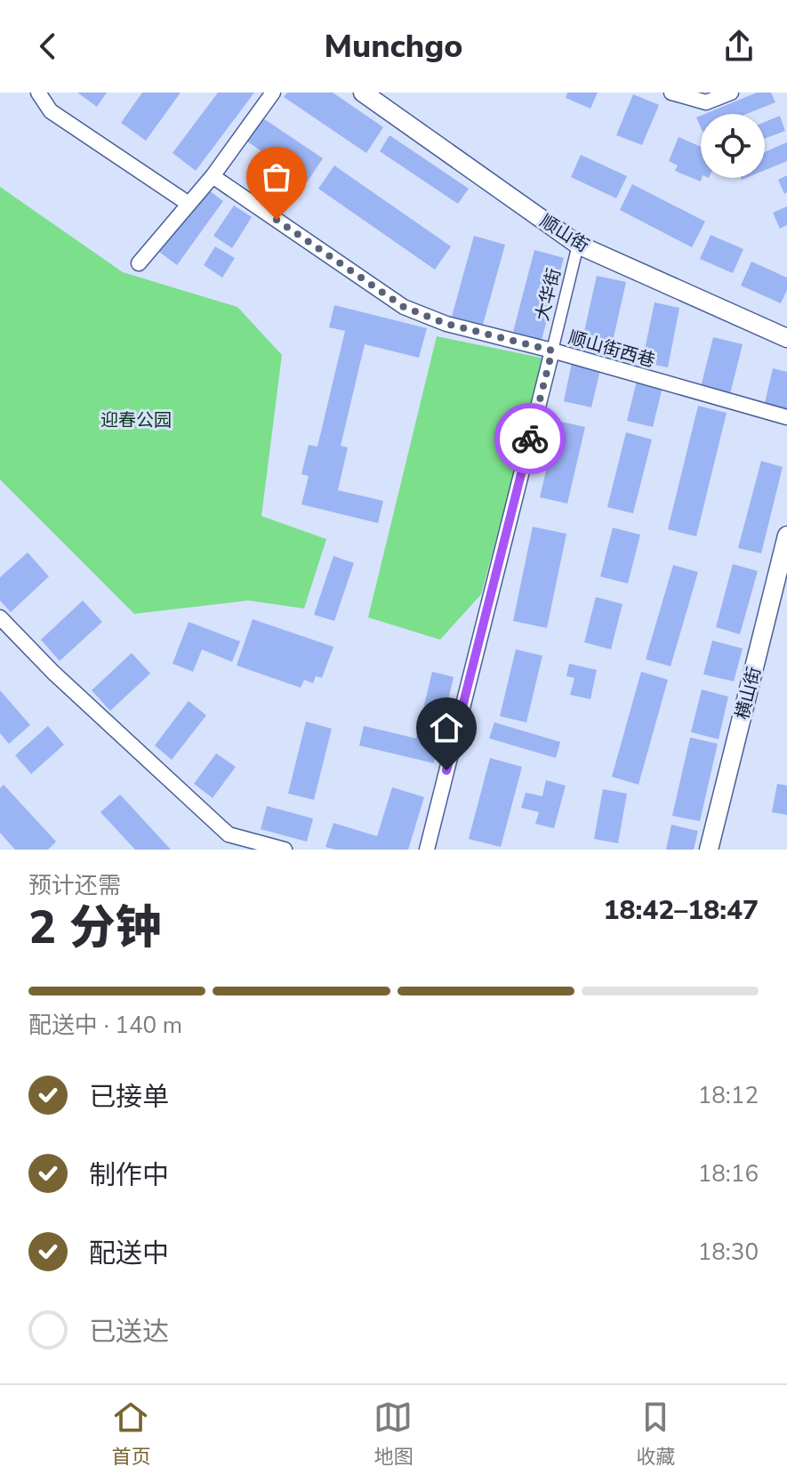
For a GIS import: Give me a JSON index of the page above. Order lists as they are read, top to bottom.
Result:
{
  "streets": {
    "street": [
      "顺山街",
      "大华街",
      "顺山街西巷",
      "横山街"
    ]
  },
  "crossings": [
    ["顺山街", "大华街"],
    ["大华街", "顺山街西巷"]
  ],
  "parks": ["迎春公园"],
  "page": {
    "header": "Munchgo",
    "heading": ["2 分钟", "预计还需", "18:42–18:47"],
    "bar": "配送中 · 140 m",
    "list": [
      ["已接单", "18:12"],
      ["制作中", "18:16"],
      ["配送中", "18:30"],
      "已送达"
    ],
    "tabs": ["首页", "地图", "收藏"]
  }
}
